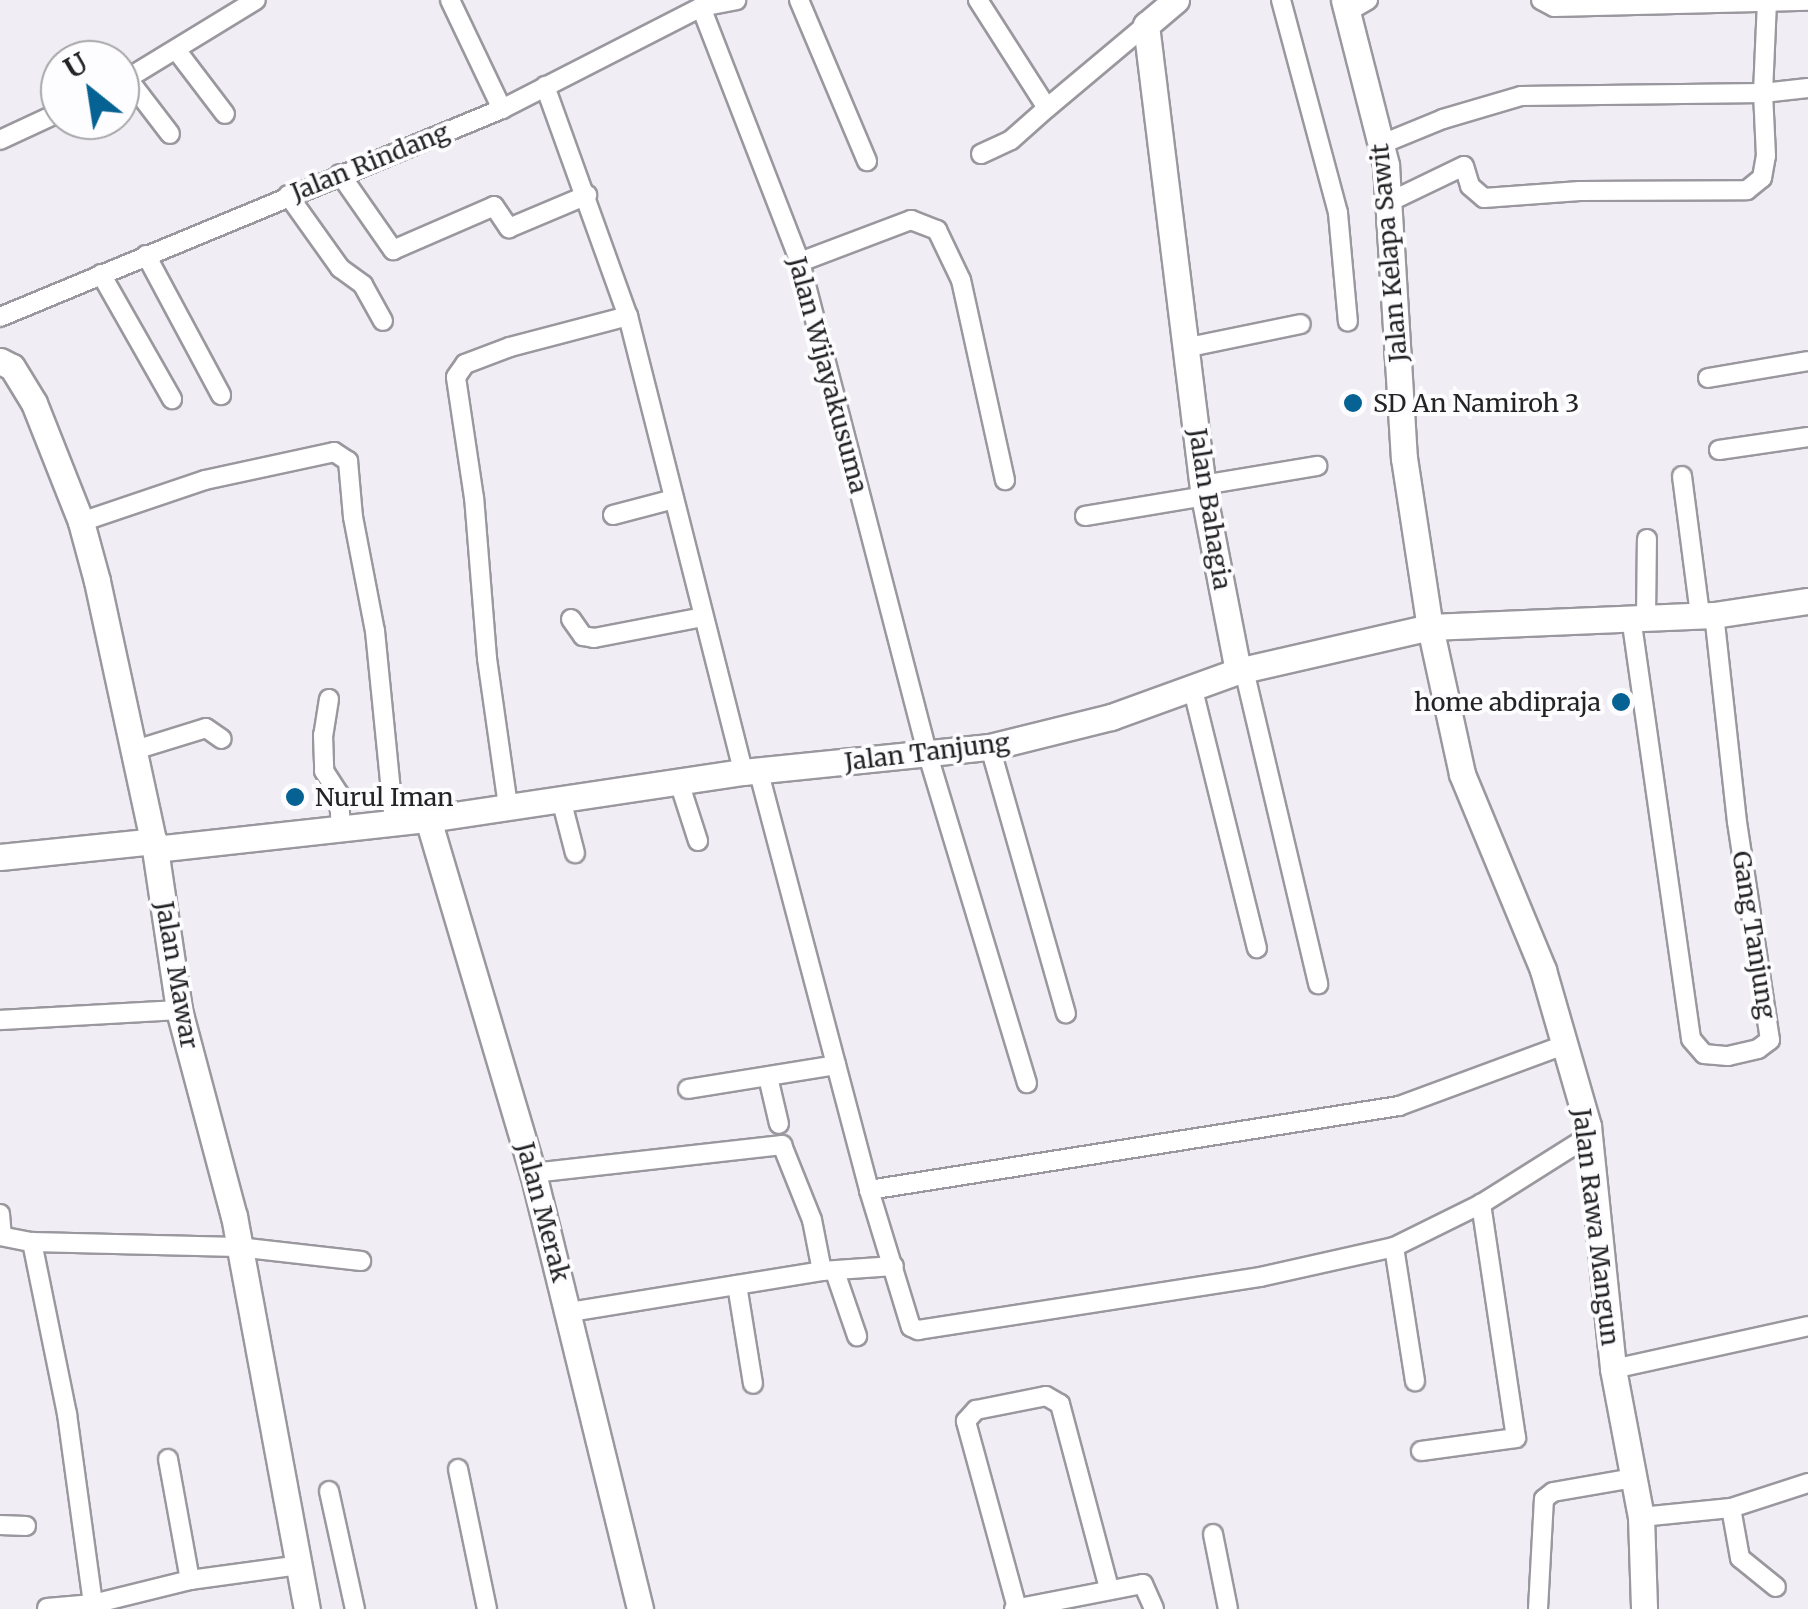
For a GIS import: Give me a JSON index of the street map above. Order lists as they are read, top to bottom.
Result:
{
  "streets": {
    "street": [
      "Jalan Rindang",
      "Jalan Kelapa Sawit",
      "Jalan Wijayakusuma",
      "Jalan Bahagia",
      "Jalan Tanjung",
      "Gang Tanjung",
      "Jalan Mawar",
      "Jalan Merak",
      "Jalan Rawa Mangun"
    ]
  },
  "crossings": [
    ["Jalan Rindang", "Jalan Wijayakusuma"],
    ["Jalan Kelapa Sawit", "Jalan Tanjung"],
    ["Jalan Kelapa Sawit", "Jalan Rawa Mangun"],
    ["Jalan Wijayakusuma", "Jalan Tanjung"],
    ["Jalan Bahagia", "Jalan Tanjung"],
    ["Jalan Tanjung", "Gang Tanjung"],
    ["Jalan Tanjung", "Jalan Mawar"],
    ["Jalan Tanjung", "Jalan Merak"],
    ["Jalan Tanjung", "Jalan Rawa Mangun"]
  ],
  "places": ["SD An Namiroh 3", "home abdipraja", "Nurul Iman"],
  "north": "top left"
}
